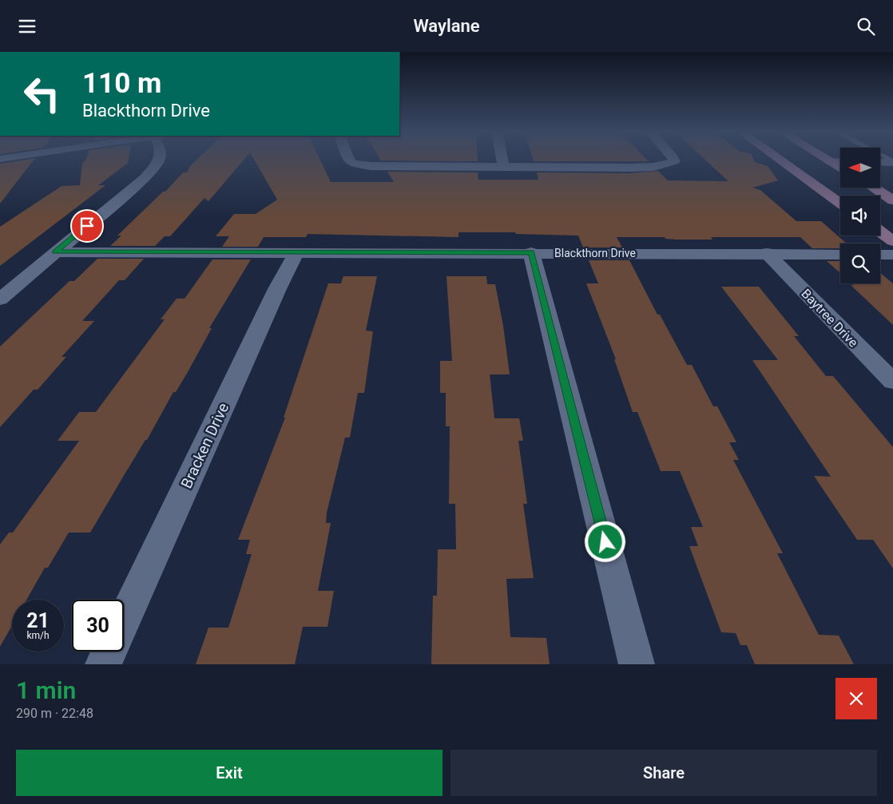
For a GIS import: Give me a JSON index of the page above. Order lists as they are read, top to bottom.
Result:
{
  "streets": {
    "street": ["Blackthorn Drive", "Baytree Drive", "Bracken Drive"]
  },
  "crossings": [
    ["Blackthorn Drive", "Baytree Drive"],
    ["Blackthorn Drive", "Bracken Drive"]
  ],
  "north": "left",
  "page": {
    "header": "Waylane",
    "turn": ["110 m", "Blackthorn Drive"],
    "speed": "21 km/h",
    "limit": "30",
    "heading": ["1 min", "290 m · 22:48"],
    "buttons": ["Exit", "Share"]
  }
}
